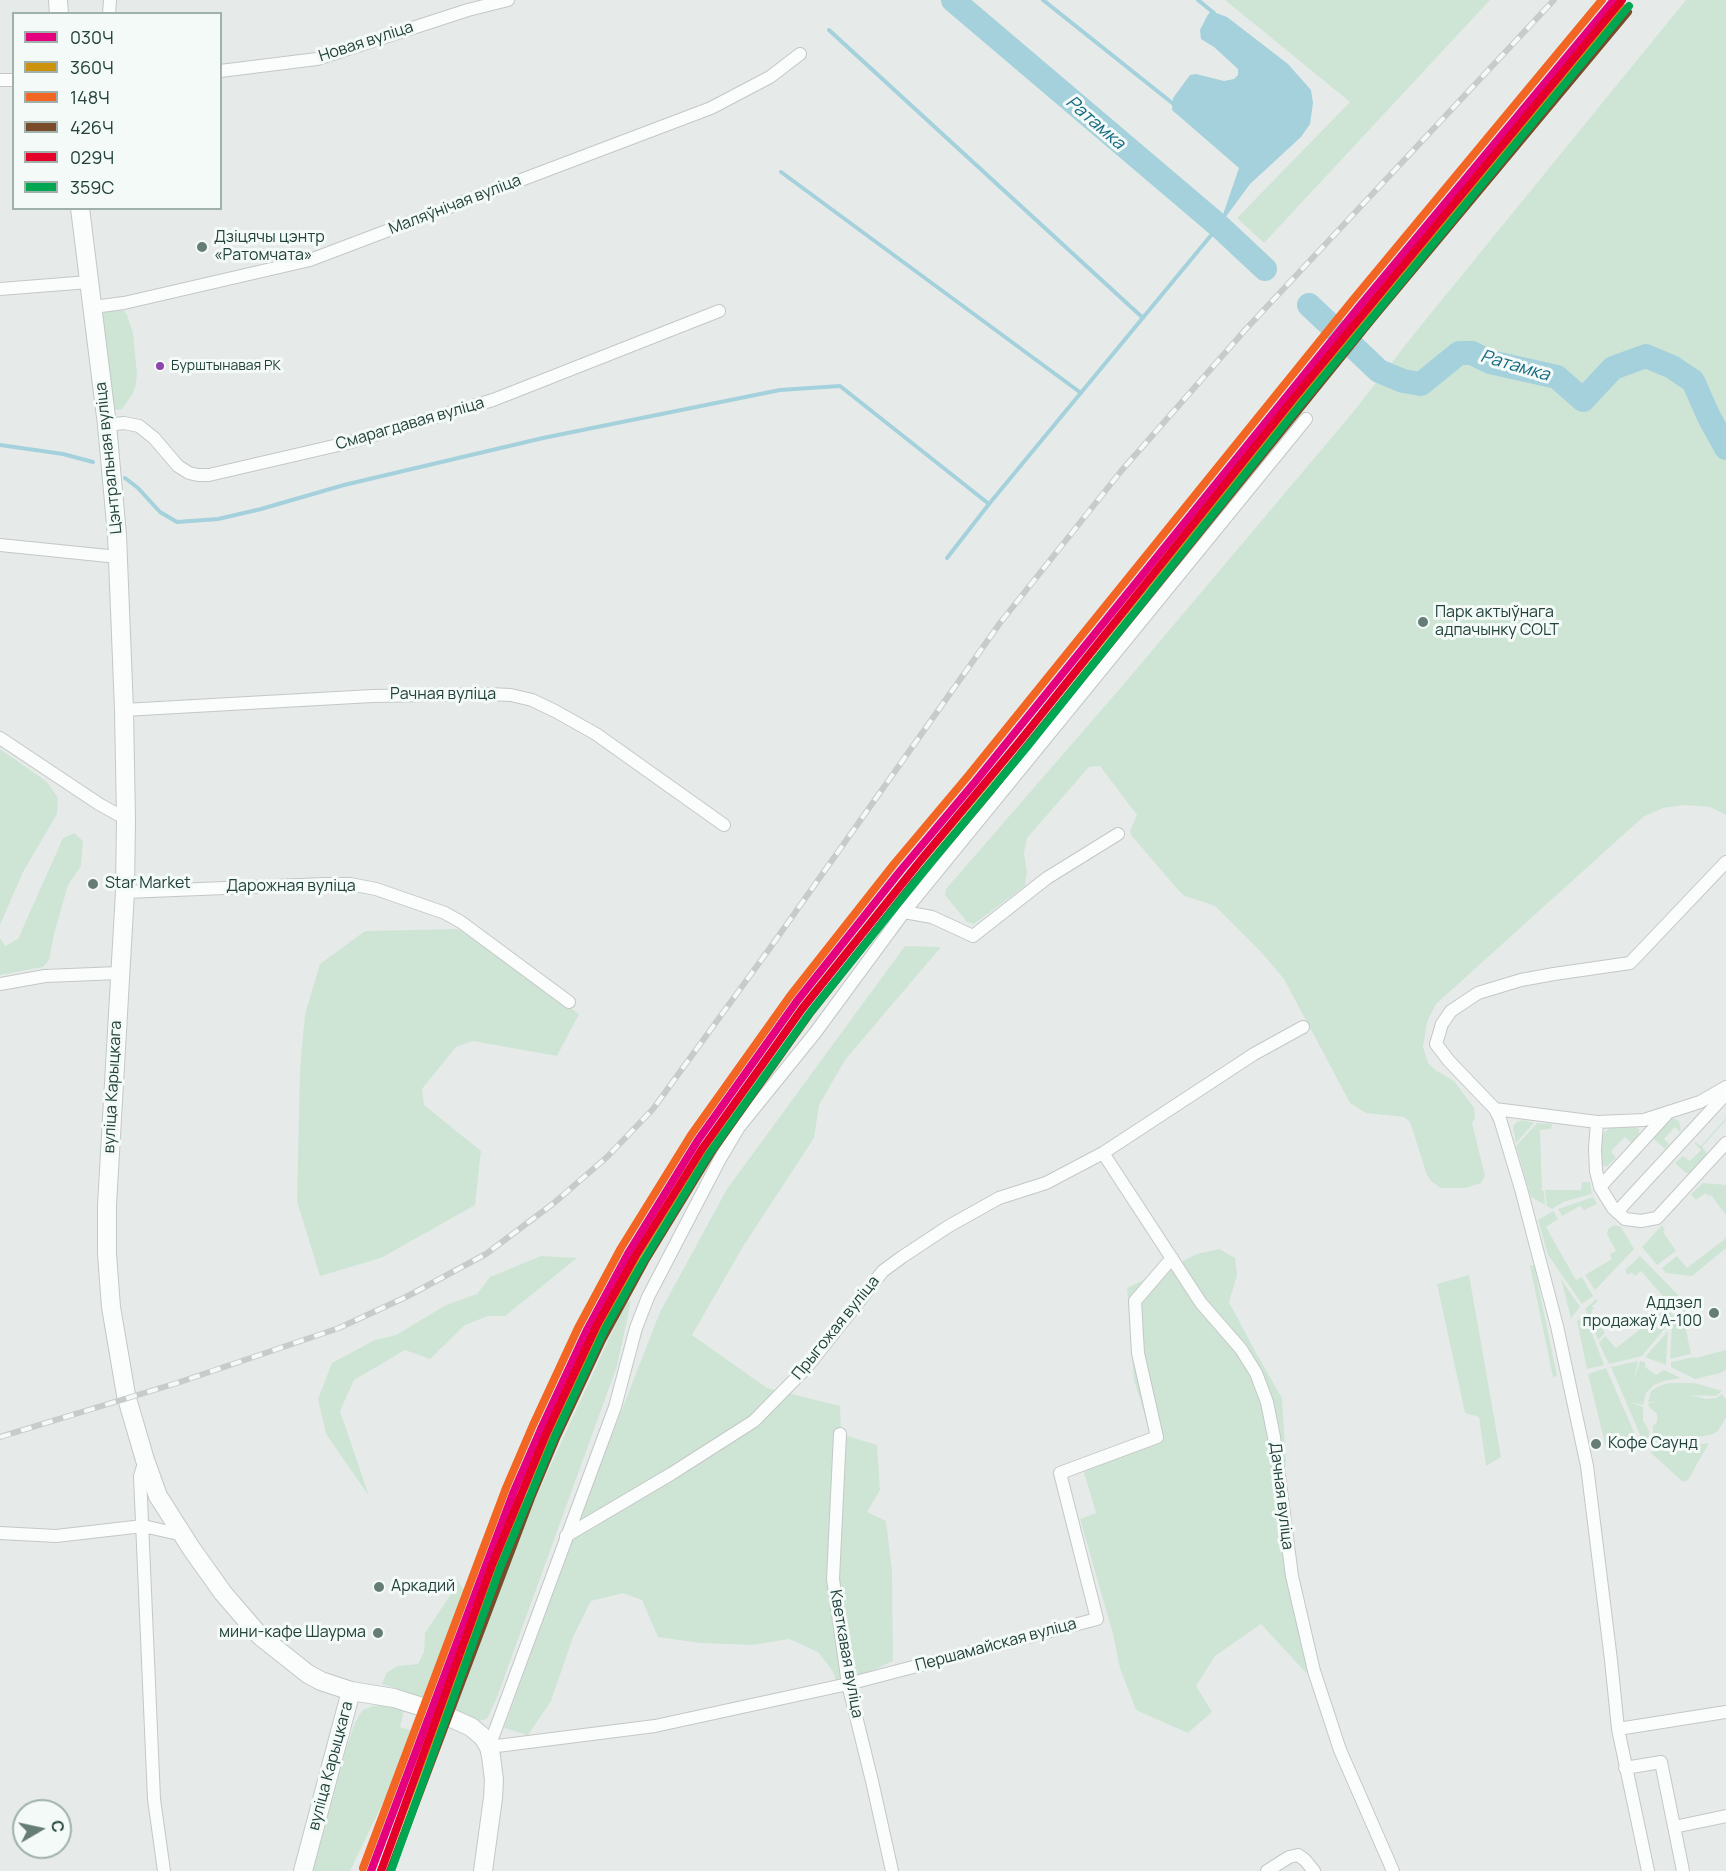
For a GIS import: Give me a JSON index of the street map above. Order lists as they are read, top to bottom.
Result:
{
  "streets": {
    "street": [
      "Новая вуліца",
      "Маляўнічая вуліца",
      "Смарагдавая вуліца",
      "Цэнтральная вуліца",
      "Рачная вуліца",
      "Дарожная вуліца",
      "вуліца Карыцкага",
      "Прыгожая вуліца",
      "Дачная вуліца",
      "Першамайская вуліца",
      "Кветкавая вуліца"
    ]
  },
  "crossings": [
    ["Маляўнічая вуліца", "Цэнтральная вуліца"],
    ["Смарагдавая вуліца", "Цэнтральная вуліца"],
    ["Цэнтральная вуліца", "Рачная вуліца"],
    ["Цэнтральная вуліца", "вуліца Карыцкага"],
    ["Рачная вуліца", "вуліца Карыцкага"],
    ["Дарожная вуліца", "вуліца Карыцкага"],
    ["Прыгожая вуліца", "Дачная вуліца"],
    ["Дачная вуліца", "Першамайская вуліца"],
    ["Першамайская вуліца", "Кветкавая вуліца"]
  ],
  "water": ["Ратамка"],
  "places": [
    "Дзіцячы цэнтр «Ратомчата»",
    "Бурштынавая РК",
    "Парк актыўнага адпачынку COLT",
    "Star Market",
    "Аддзел продажаў А-100",
    "Кофе Саунд",
    "Аркадий",
    "мини-кафе Шаурма"
  ],
  "lines": [
    "transit line 030Ч",
    "transit line 148Ч",
    "transit line 029Ч",
    "transit line 360Ч",
    "transit line 359С",
    "transit line 426Ч"
  ],
  "legend": [
    "030Ч",
    "360Ч",
    "148Ч",
    "426Ч",
    "029Ч",
    "359С"
  ],
  "north": "right"
}
